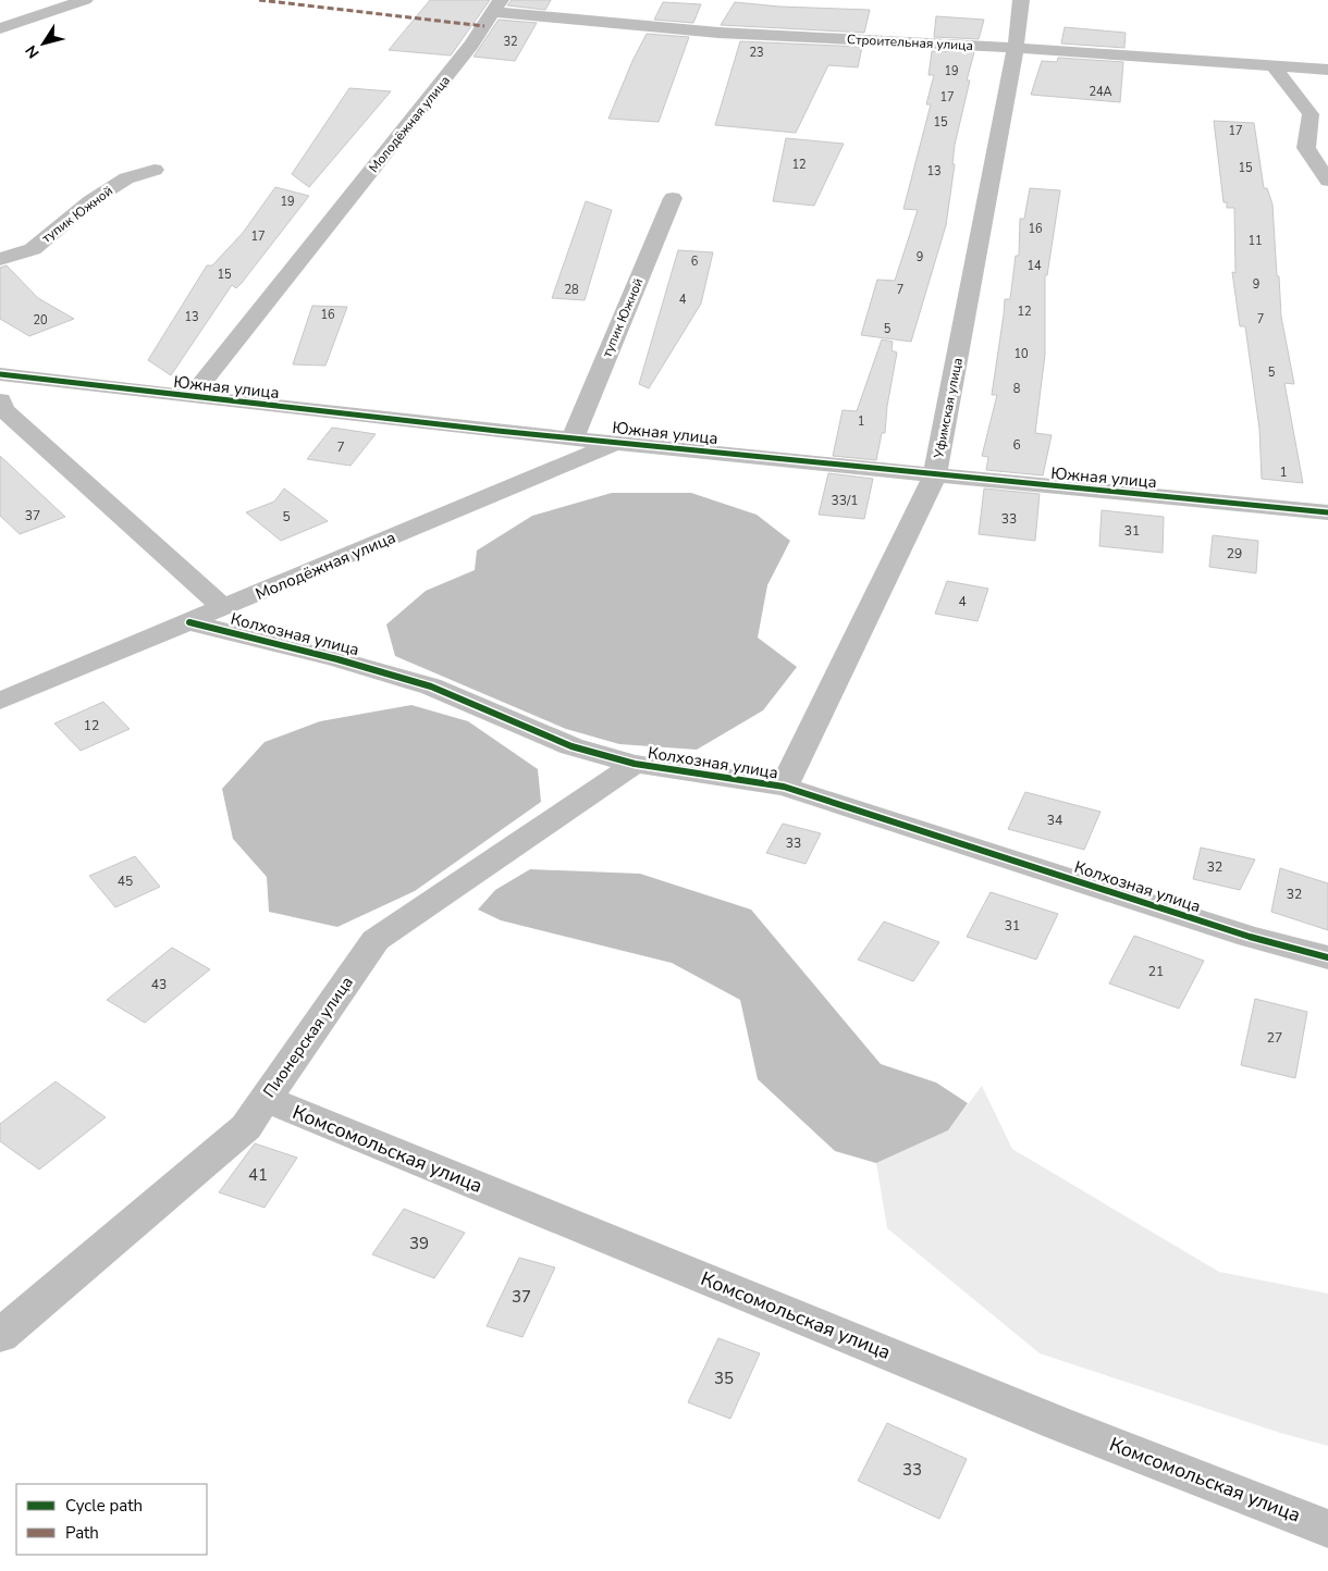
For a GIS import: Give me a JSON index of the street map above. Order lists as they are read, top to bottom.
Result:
{
  "streets": {
    "street": [
      "Строительная улица",
      "Молодёжная улица",
      "тупик Южной",
      "Южная улица",
      "Уфимская улица",
      "Колхозная улица",
      "Пионерская улица",
      "Комсомольская улица"
    ]
  },
  "crossings": [
    ["Строительная улица", "Молодёжная улица"],
    ["Строительная улица", "Уфимская улица"],
    ["Молодёжная улица", "Южная улица"],
    ["Молодёжная улица", "Колхозная улица"],
    ["тупик Южной", "Южная улица"],
    ["Южная улица", "Уфимская улица"],
    ["Уфимская улица", "Колхозная улица"],
    ["Колхозная улица", "Пионерская улица"],
    ["Пионерская улица", "Комсомольская улица"]
  ],
  "house_numbers": [
    "32",
    "23",
    "19",
    "24А",
    "17",
    "15",
    "17",
    "12",
    "15",
    "13",
    "19",
    "16",
    "17",
    "11",
    "9",
    "6",
    "14",
    "15",
    "9",
    "28",
    "7",
    "4",
    "12",
    "16",
    "13",
    "7",
    "20",
    "5",
    "10",
    "5",
    "8",
    "1",
    "6",
    "7",
    "1",
    "33/1",
    "37",
    "5",
    "33",
    "31",
    "29",
    "4",
    "12",
    "34",
    "33",
    "32",
    "45",
    "32",
    "31",
    "21",
    "43",
    "27",
    "41",
    "39",
    "37",
    "35",
    "33"
  ],
  "legend": ["Cycle path", "Path"],
  "north": "bottom left"
}
